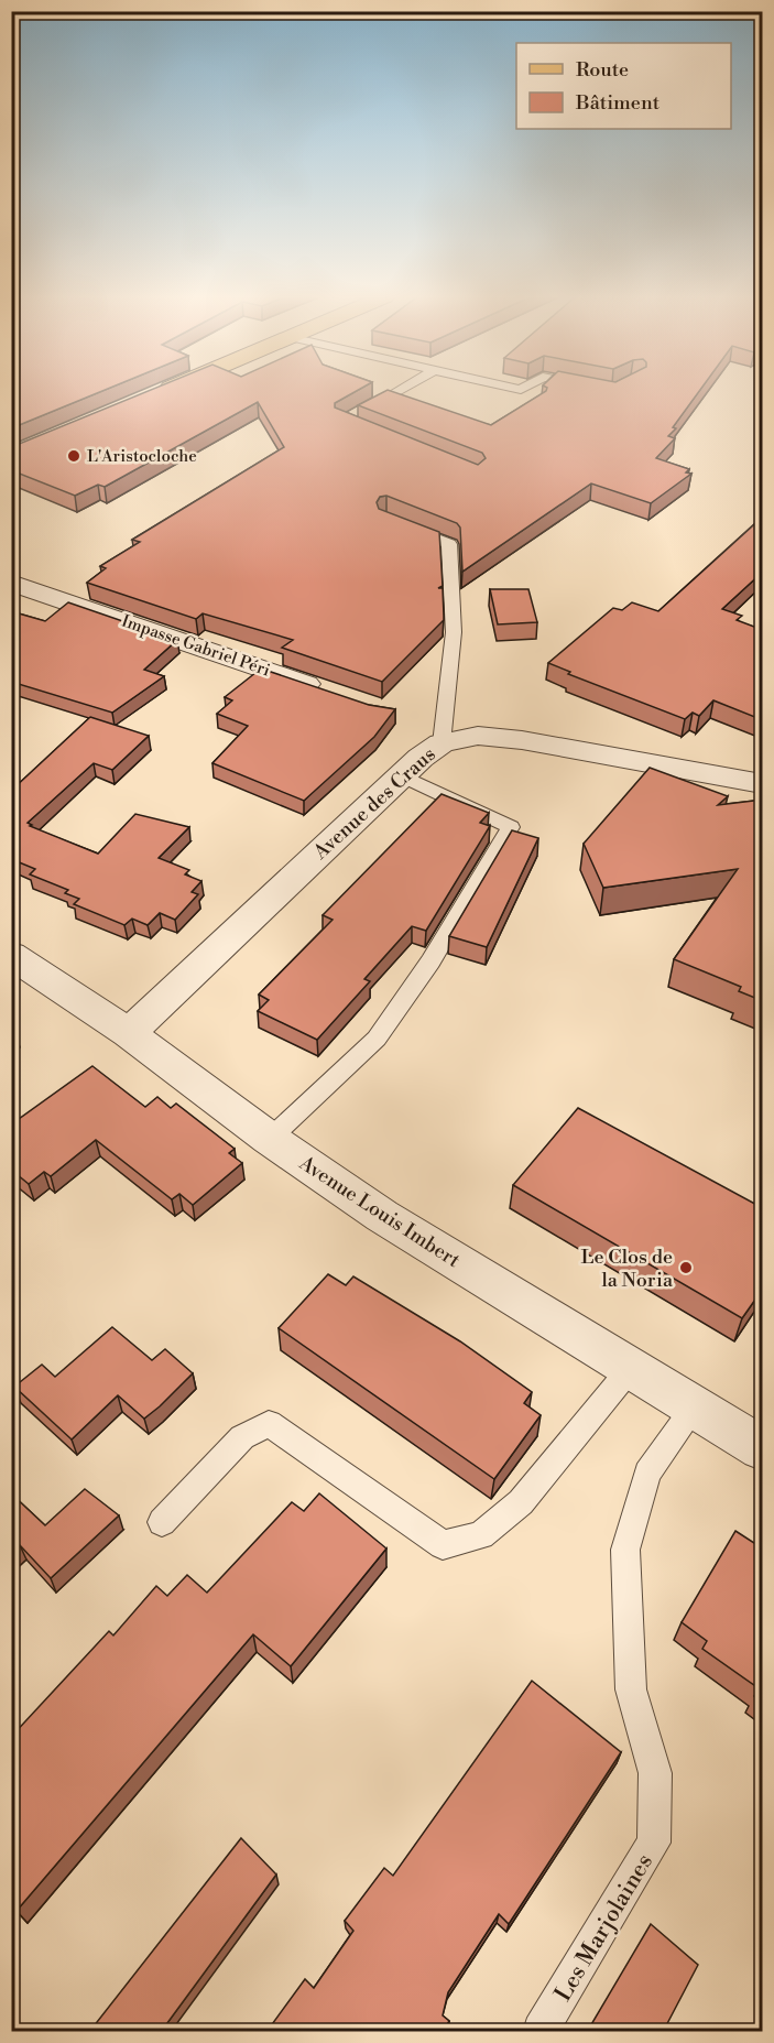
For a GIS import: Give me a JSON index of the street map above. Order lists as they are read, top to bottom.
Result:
{
  "streets": {
    "street": ["Impasse Gabriel Péri", "Avenue des Craus", "Avenue Louis Imbert"],
    "lane": ["Les Marjolaines"]
  },
  "crossings": [
    ["Avenue des Craus", "Avenue Louis Imbert"],
    ["Avenue Louis Imbert", "Les Marjolaines"]
  ],
  "places": ["L'Aristocloche", "Le Clos de la Noria"],
  "legend": ["Route", "Bâtiment"]
}
